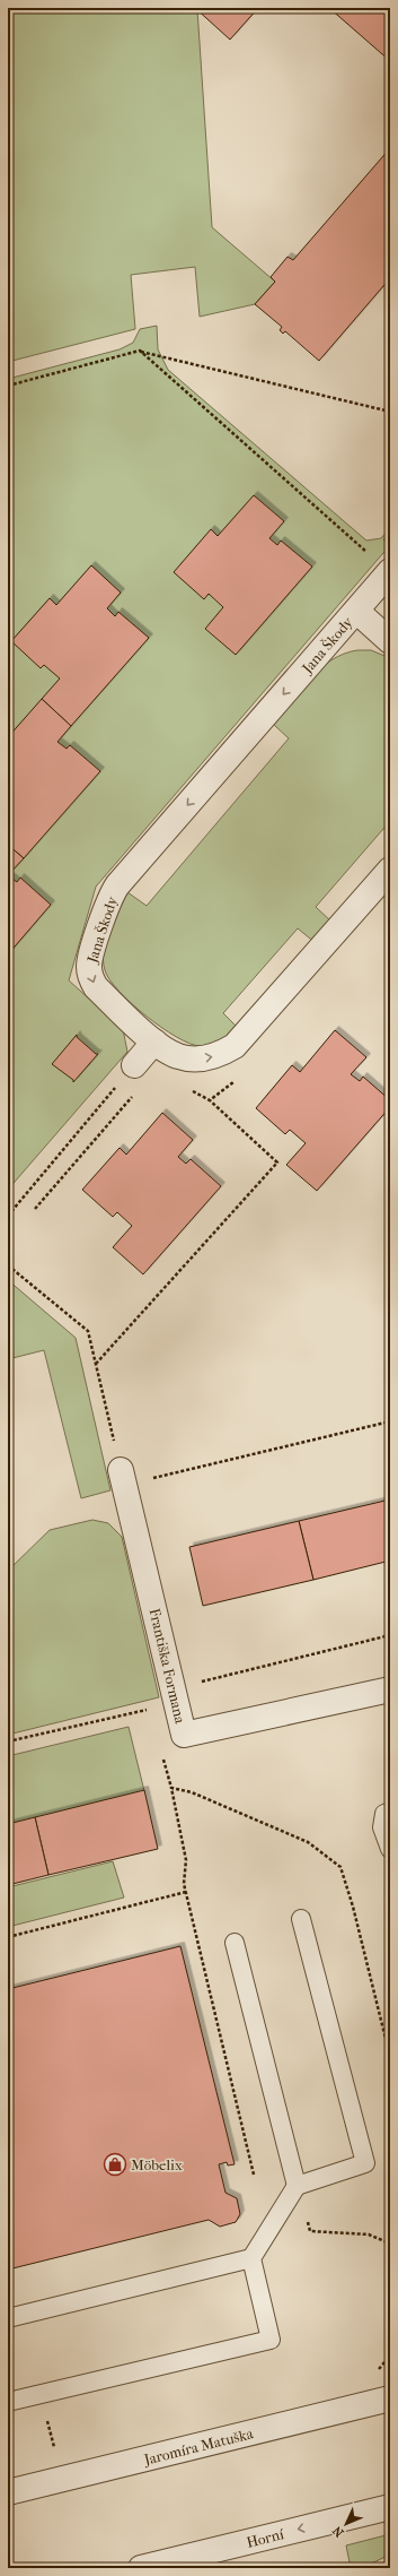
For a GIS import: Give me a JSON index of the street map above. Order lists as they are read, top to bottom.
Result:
{
  "streets": {
    "street": [
      "Jana Škody",
      "Františka Formana",
      "Jaromíra Matuška",
      "Horní"
    ]
  },
  "one_way": ["Horní"],
  "places": {
    "shop": ["Möbelix"]
  },
  "north": "bottom left"
}
